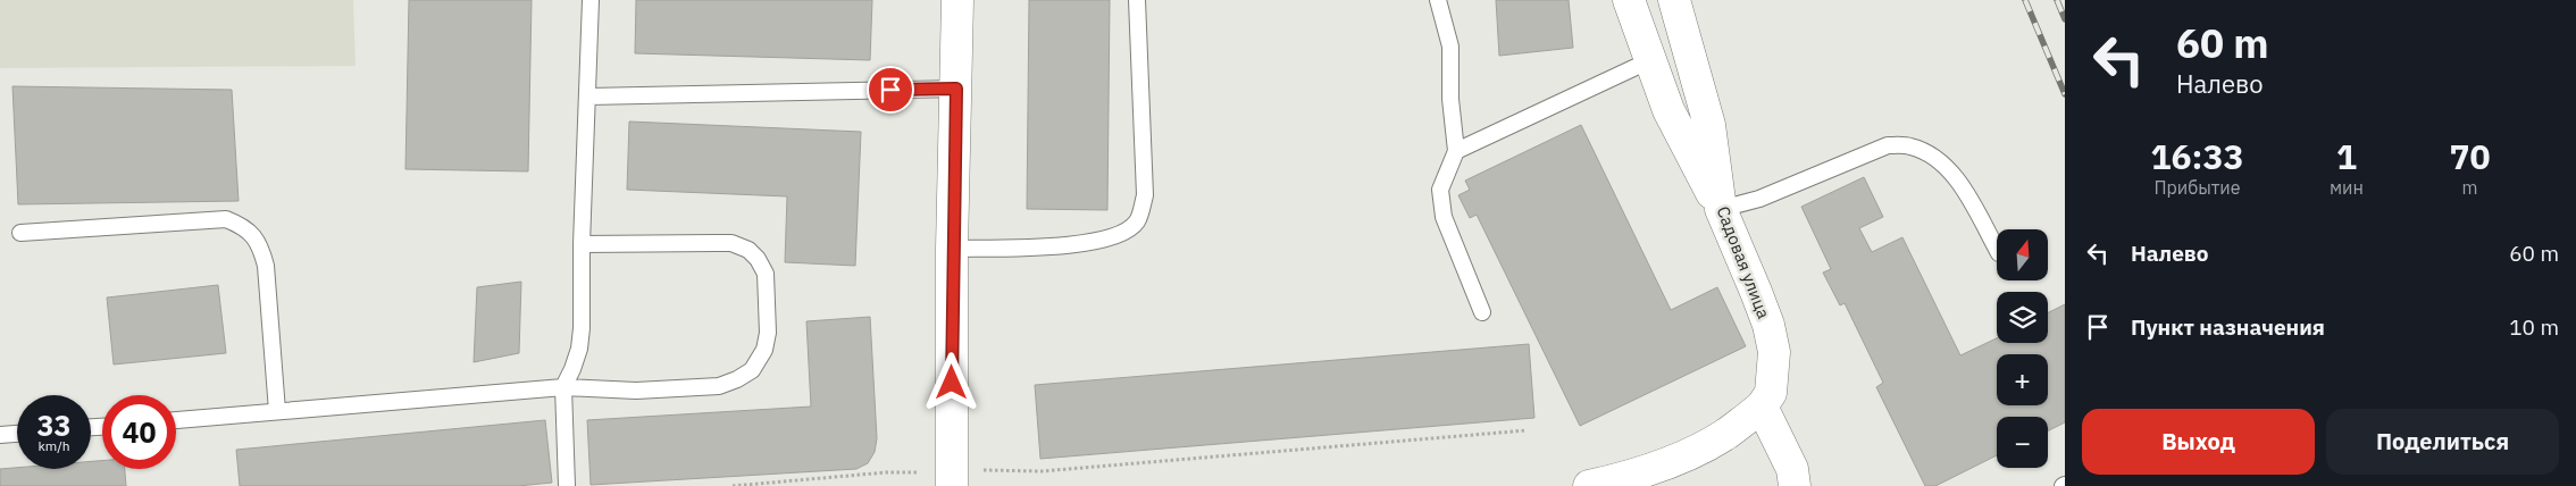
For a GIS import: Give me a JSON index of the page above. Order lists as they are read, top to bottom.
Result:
{
  "streets": {
    "street": ["Садовая улица"]
  },
  "north": "top",
  "page": {
    "turn": ["60 m", "Налево"],
    "eta": [
      "16:33",
      "Прибытие",
      "1",
      "мин",
      "70",
      "m"
    ],
    "list": [
      {
        "name": "Налево",
        "value": "60 m"
      },
      {
        "name": "Пункт назначения",
        "value": "10 m"
      }
    ],
    "map_buttons": ["+", "−"],
    "speed": "33 km/h",
    "limit": "40",
    "buttons": ["Выход", "Поделиться"]
  }
}
